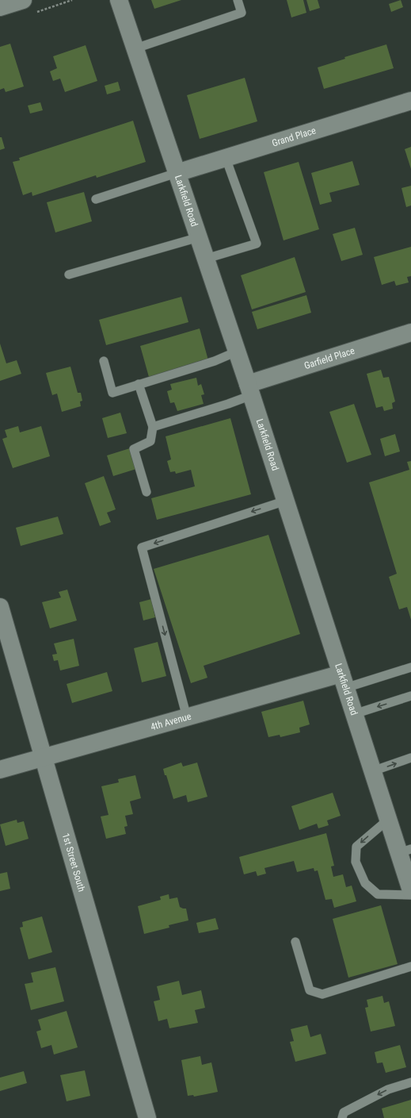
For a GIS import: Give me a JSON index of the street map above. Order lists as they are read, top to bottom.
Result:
{
  "streets": {
    "street": [
      "Grand Place",
      "Larkfield Road",
      "Garfield Place",
      "4th Avenue",
      "1st Street South"
    ]
  },
  "crossings": [
    ["Grand Place", "Larkfield Road"],
    ["Larkfield Road", "Garfield Place"],
    ["Larkfield Road", "4th Avenue"],
    ["4th Avenue", "1st Street South"]
  ]
}
